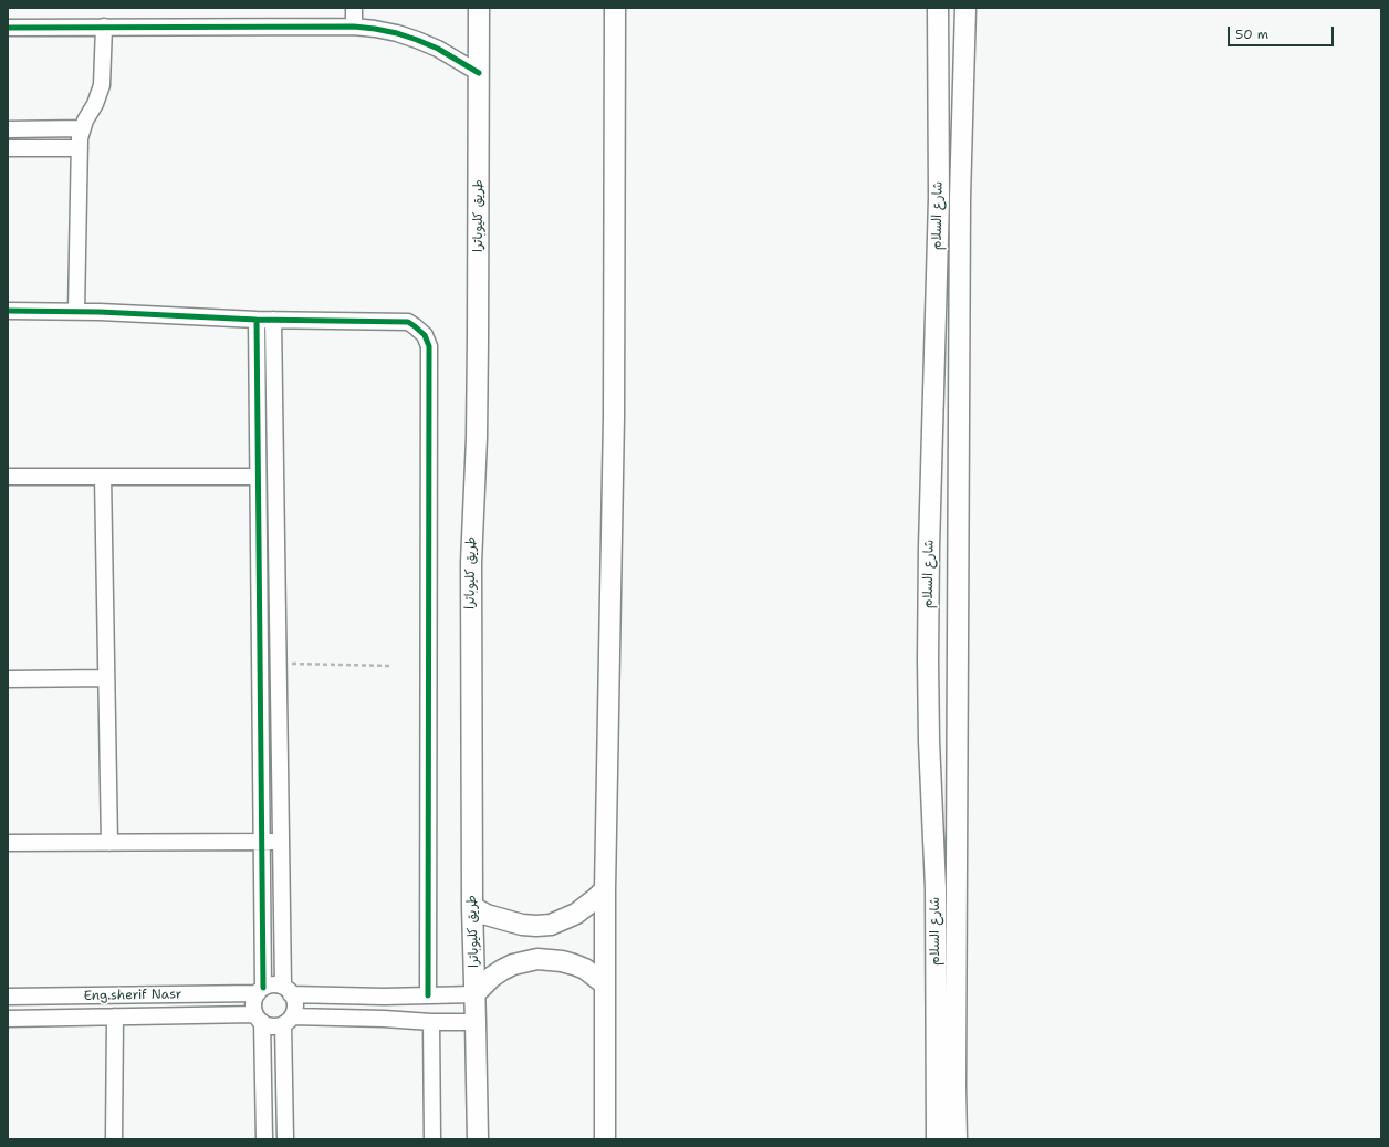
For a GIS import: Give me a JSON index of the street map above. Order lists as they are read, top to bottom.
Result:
{
  "streets": {
    "main road": ["طريق كليوباترا", "شارع السلام"],
    "street": ["Eng.sherif Nasr"]
  },
  "scale_bar": "50 m"
}
